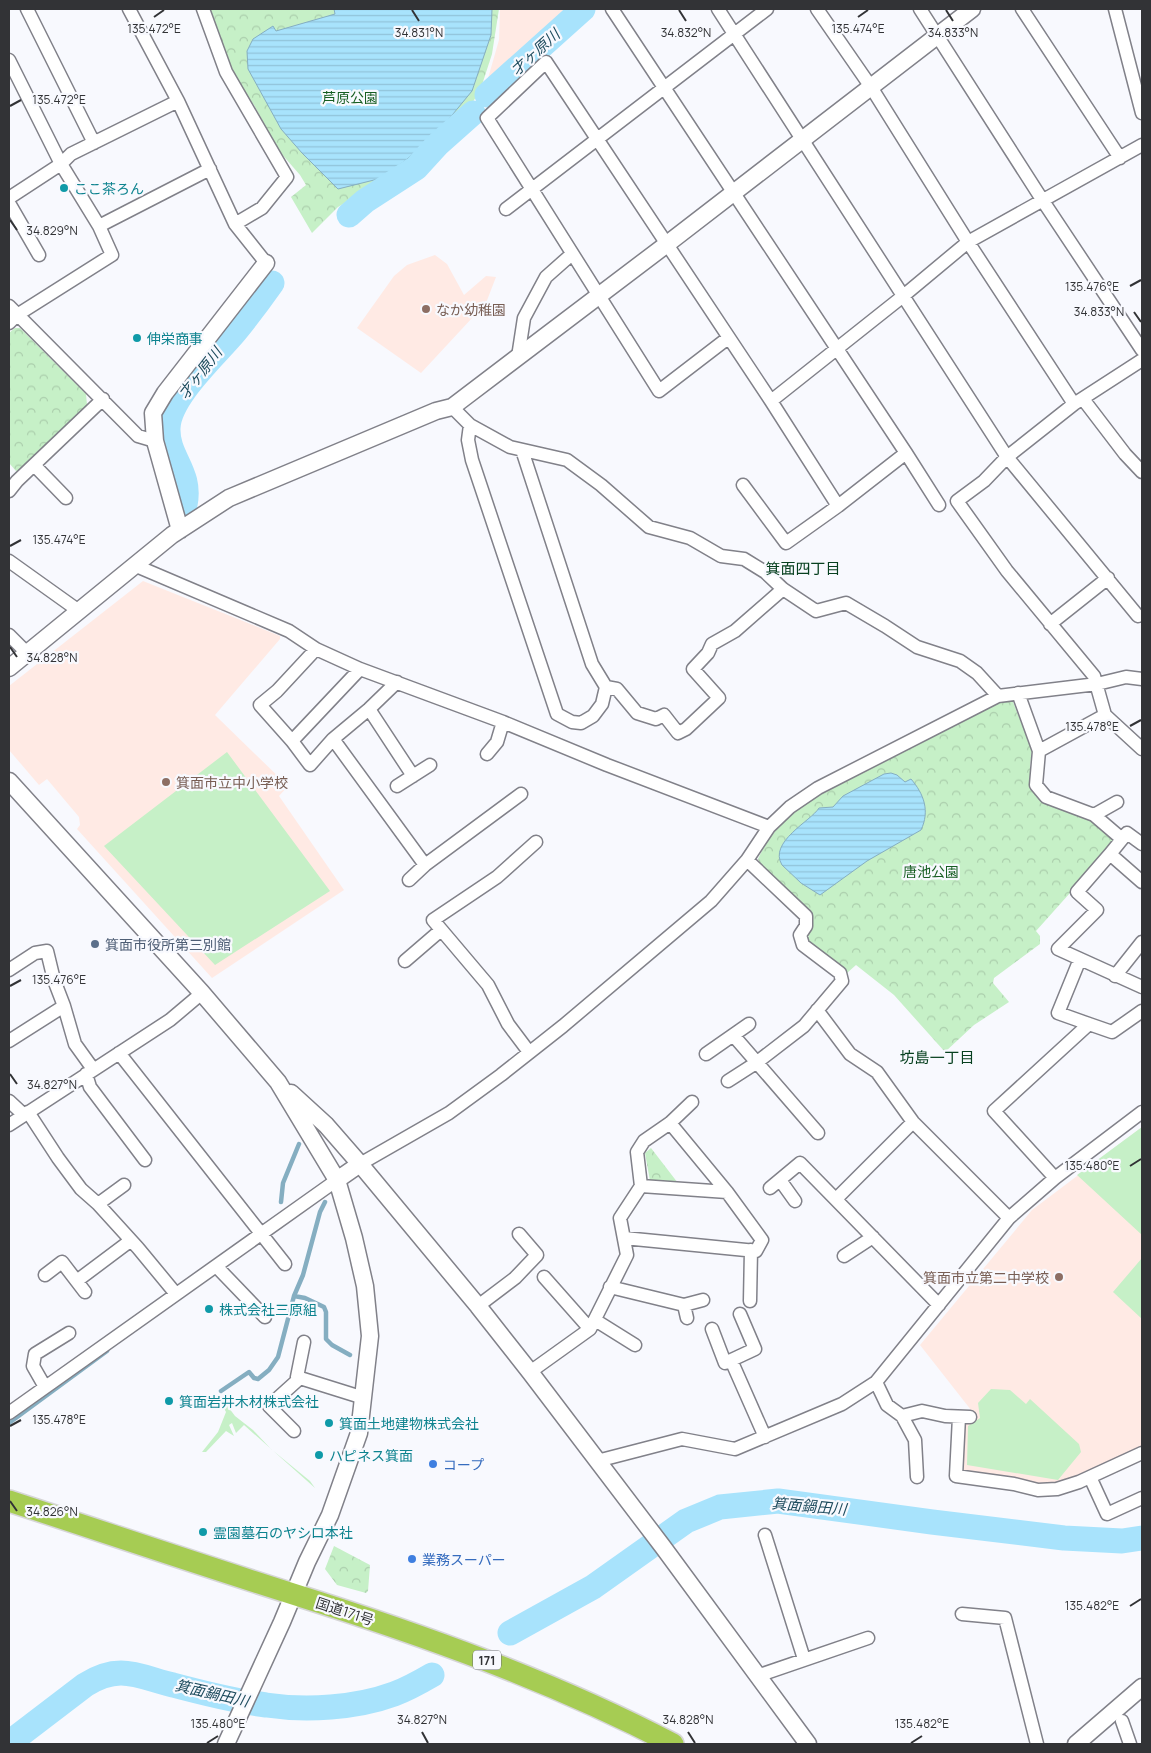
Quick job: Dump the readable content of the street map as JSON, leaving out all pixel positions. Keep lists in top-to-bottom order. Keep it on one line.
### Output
{"streets":{"highway":["国道171号","171"]},"districts":["箕面四丁目","坊島一丁目"],"water":["才ヶ原川","箕面鍋田川"],"parks":["芦原公園","唐池公園"],"places":["ここ茶ろん","なか幼稚園","伸栄商事","箕面市立中小学校","箕面市役所第三別館","箕面市立第二中学校","株式会社三原組","箕面岩井木材株式会社","箕面土地建物株式会社","ハピネス箕面","コープ","霊園墓石のヤシロ本社","業務スーパー"],"coordinates":["135.472°E","135.474°E","34.833°N","34.831°N","34.832°N","34.829°N","135.476°E","34.828°N","135.478°E","34.827°N","135.480°E","34.826°N","135.482°E"]}
